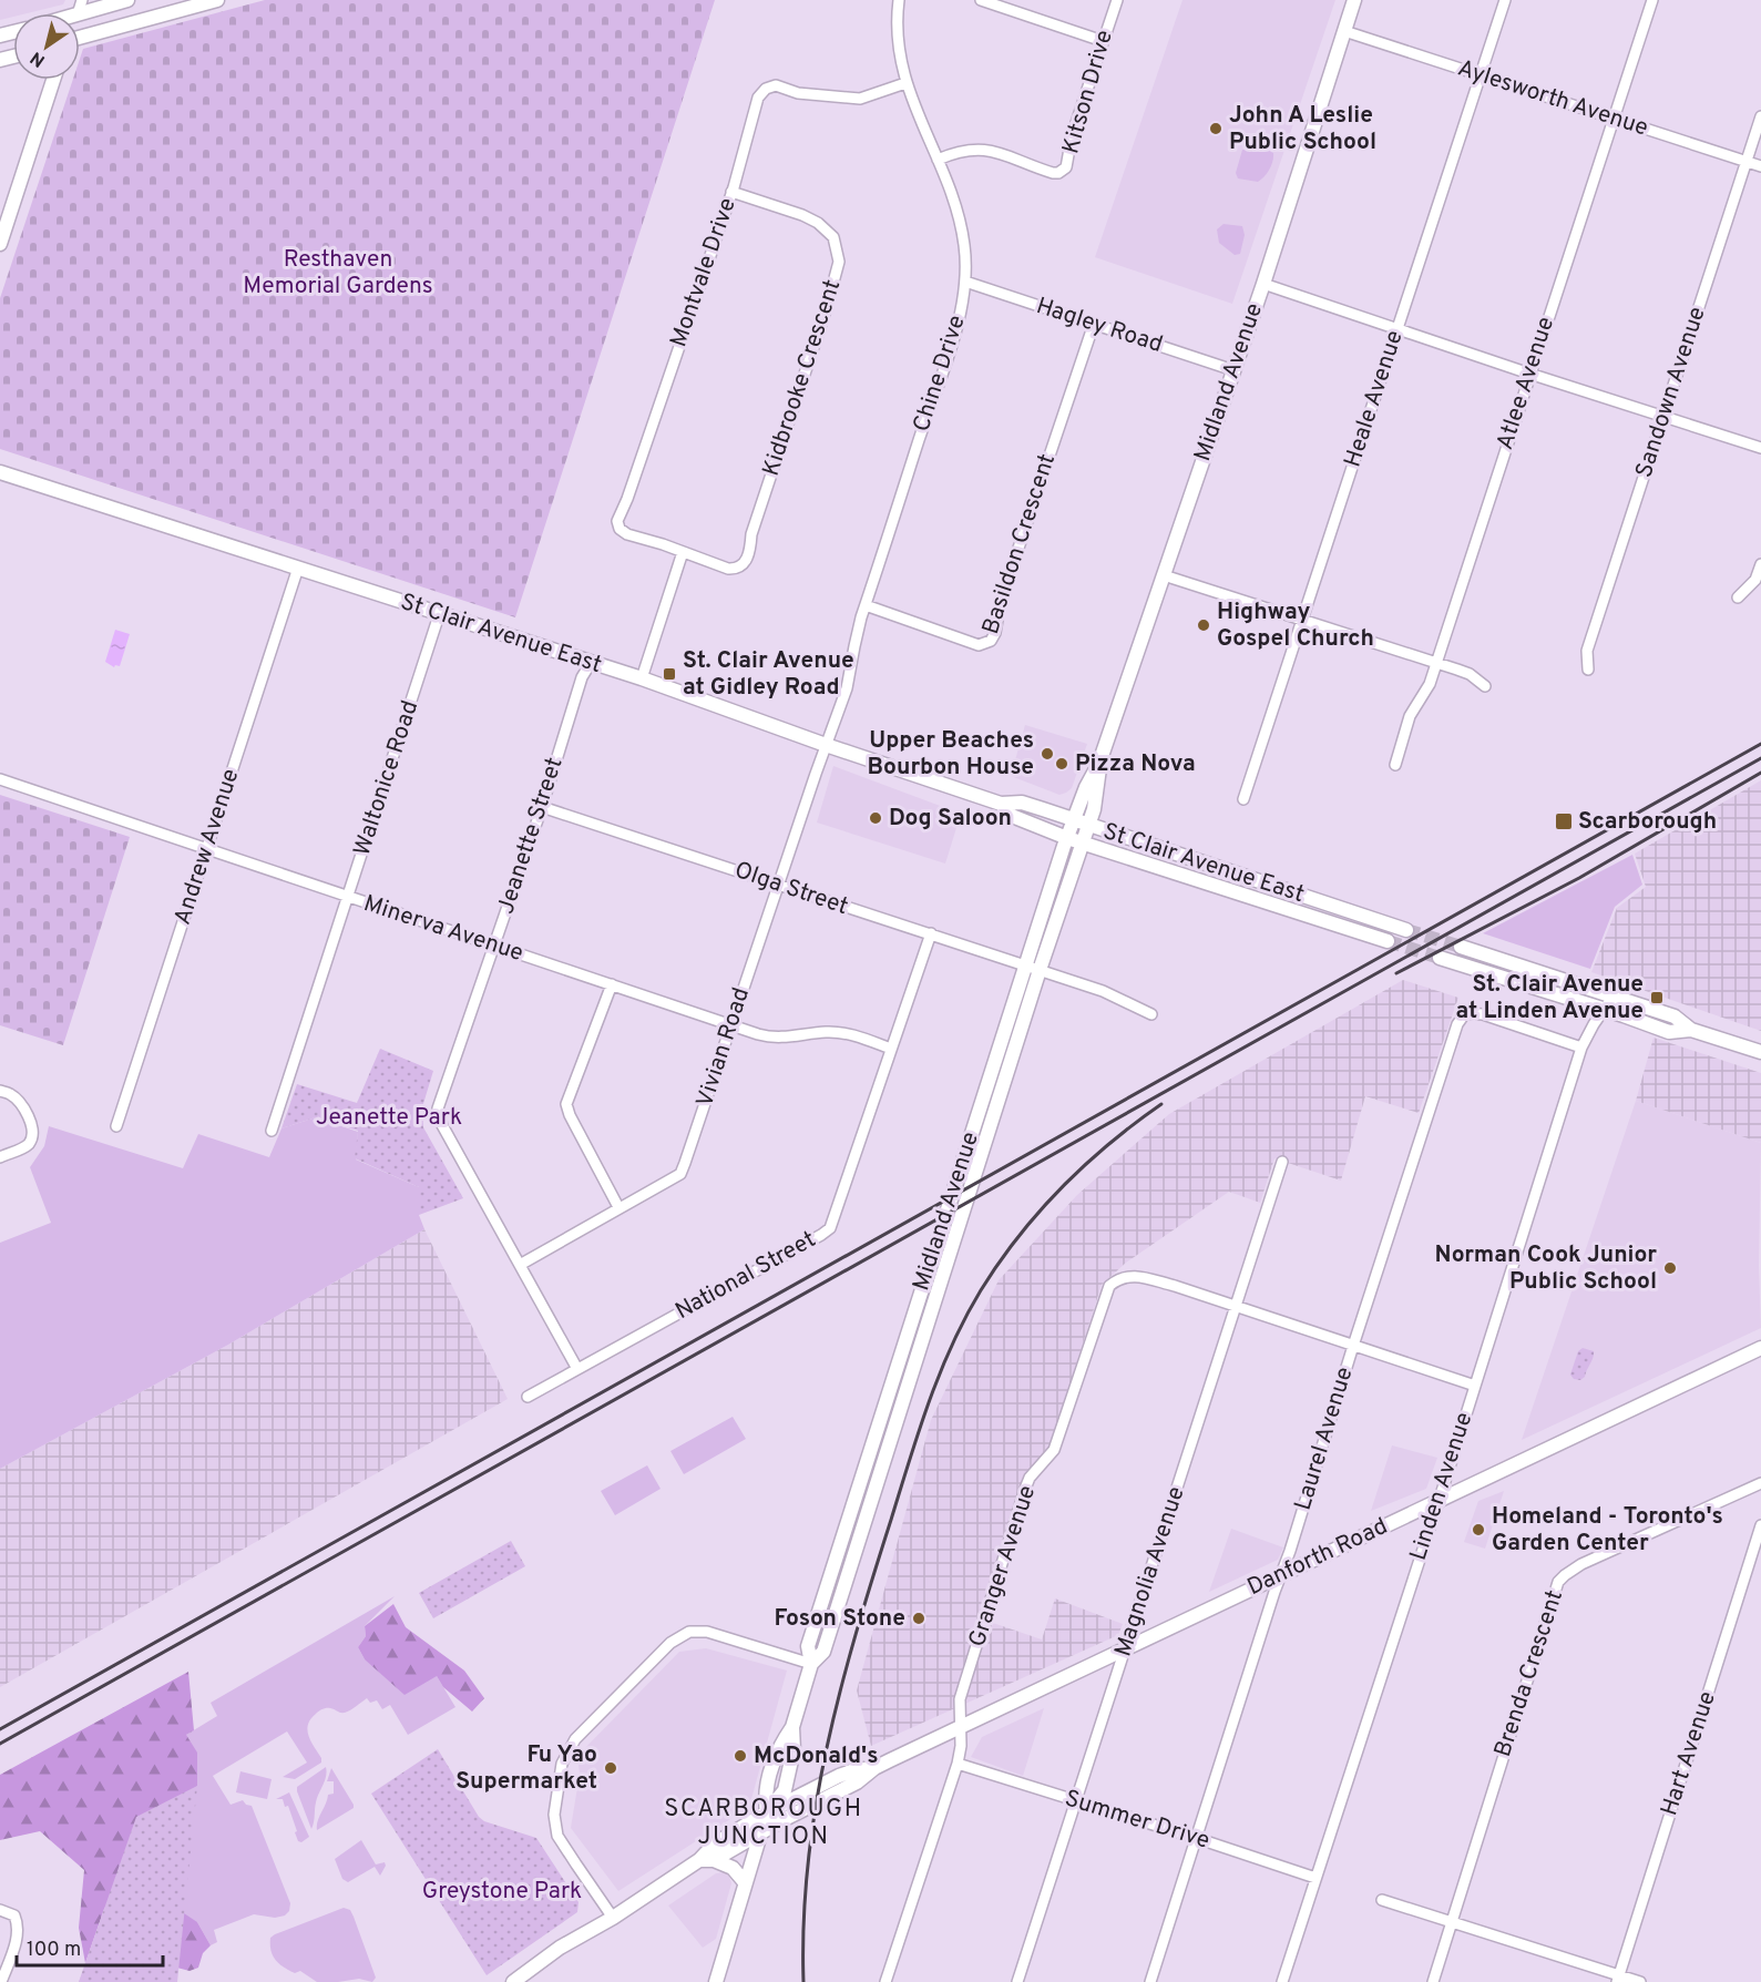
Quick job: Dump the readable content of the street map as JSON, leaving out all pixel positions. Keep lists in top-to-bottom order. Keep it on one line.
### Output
{"streets":{"main road":["Midland Avenue","St Clair Avenue East","Danforth Road"],"street":["Kitson Drive","Aylesworth Avenue","Montvale Drive","Hagley Road","Chine Drive","Kidbrooke Crescent","Atlee Avenue","Sandown Avenue","Heale Avenue","Basildon Crescent","Waltonice Road","Jeanette Street","Andrew Avenue","Olga Street","Minerva Avenue","Vivian Road","National Street","Laurel Avenue","Linden Avenue","Granger Avenue","Magnolia Avenue","Brenda Crescent","Hart Avenue","Summer Drive"]},"crossings":[["Kitson Drive","Chine Drive"],["Aylesworth Avenue","Midland Avenue"],["Aylesworth Avenue","Atlee Avenue"],["Aylesworth Avenue","Sandown Avenue"],["Aylesworth Avenue","Heale Avenue"],["Montvale Drive","Chine Drive"],["Montvale Drive","Kidbrooke Crescent"],["Hagley Road","Chine Drive"],["Hagley Road","Midland Avenue"],["Hagley Road","Basildon Crescent"],["Chine Drive","Basildon Crescent"],["Chine Drive","St Clair Avenue East"],["Chine Drive","Vivian Road"],["Midland Avenue","St Clair Avenue East"],["Midland Avenue","Olga Street"],["Midland Avenue","Danforth Road"],["St Clair Avenue East","Waltonice Road"],["St Clair Avenue East","Jeanette Street"],["St Clair Avenue East","Andrew Avenue"],["St Clair Avenue East","Vivian Road"],["Waltonice Road","Minerva Avenue"],["Jeanette Street","Olga Street"],["Jeanette Street","Minerva Avenue"],["Jeanette Street","Vivian Road"],["Jeanette Street","National Street"],["Andrew Avenue","Minerva Avenue"],["Olga Street","Vivian Road"],["Olga Street","National Street"],["Minerva Avenue","Vivian Road"],["Minerva Avenue","National Street"],["Laurel Avenue","Linden Avenue"],["Laurel Avenue","Danforth Road"],["Laurel Avenue","Summer Drive"],["Linden Avenue","Danforth Road"],["Linden Avenue","Summer Drive"],["Danforth Road","Granger Avenue"],["Danforth Road","Magnolia Avenue"],["Granger Avenue","Magnolia Avenue"],["Granger Avenue","Summer Drive"],["Magnolia Avenue","Summer Drive"]],"districts":["SCARBOROUGH JUNCTION"],"parks":["Resthaven Memorial Gardens","Jeanette Park","Greystone Park"],"places":{"other":["John A Leslie Public School","Highway Gospel Church","Upper Beaches Bourbon House","Pizza Nova","Dog Saloon","Norman Cook Junior Public School","Homeland - Toronto's Garden Center","Foson Stone","McDonald's","Fu Yao Supermarket"],"transit":["St. Clair Avenue at Gidley Road","Scarborough","St. Clair Avenue at Linden Avenue"]},"scale_bar":"100 m","north":"bottom left"}
